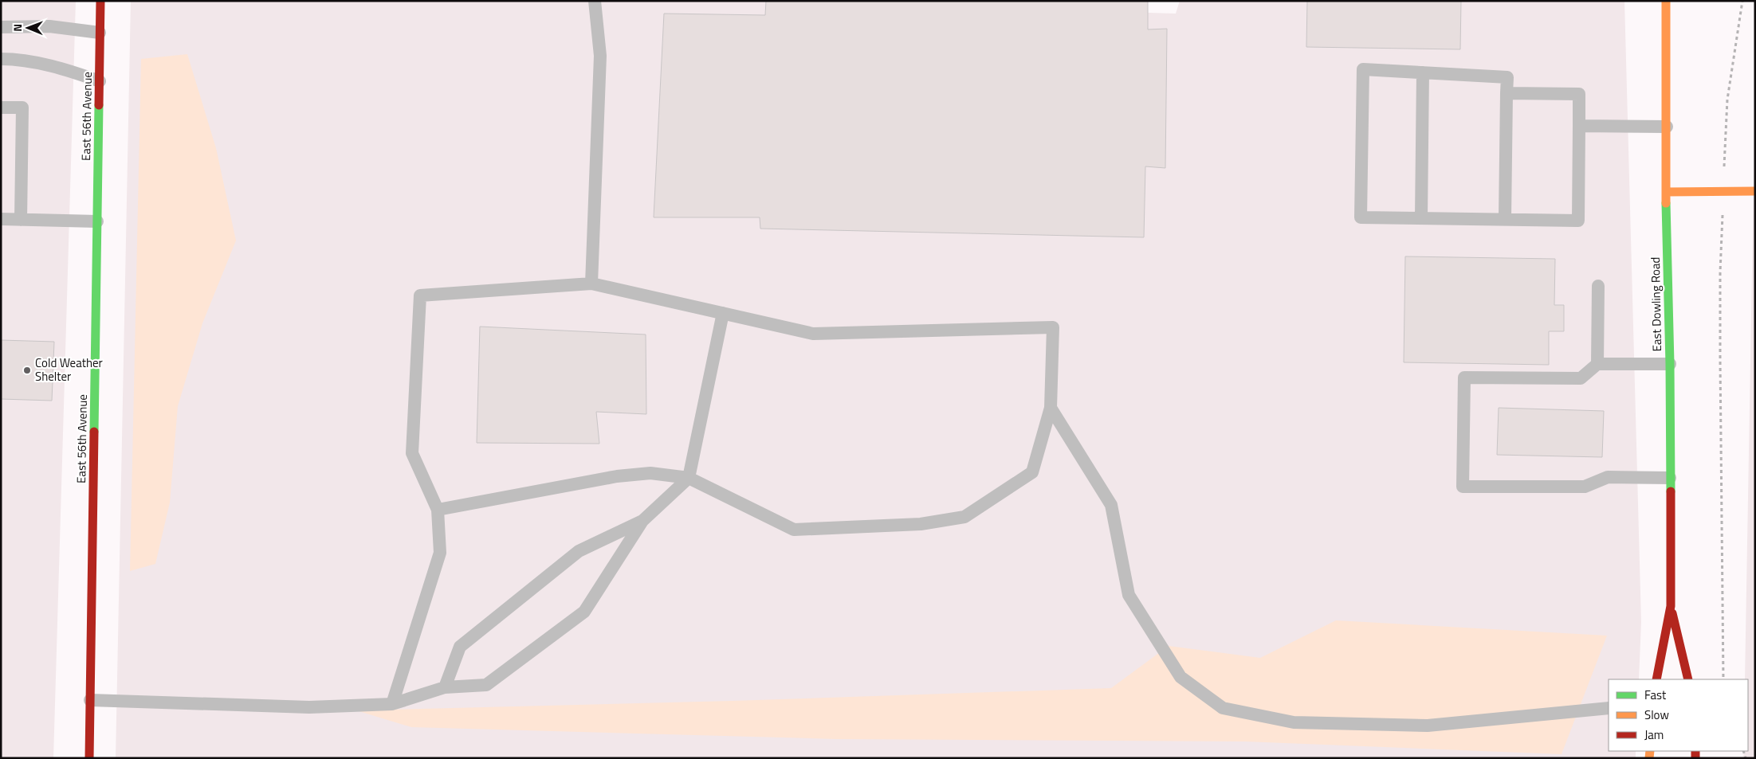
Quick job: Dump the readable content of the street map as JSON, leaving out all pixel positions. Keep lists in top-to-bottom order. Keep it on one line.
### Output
{"streets":{"street":["East 56th Avenue","East Dowling Road"]},"places":["Cold Weather Shelter"],"legend":["Fast","Slow","Jam"],"north":"left"}
